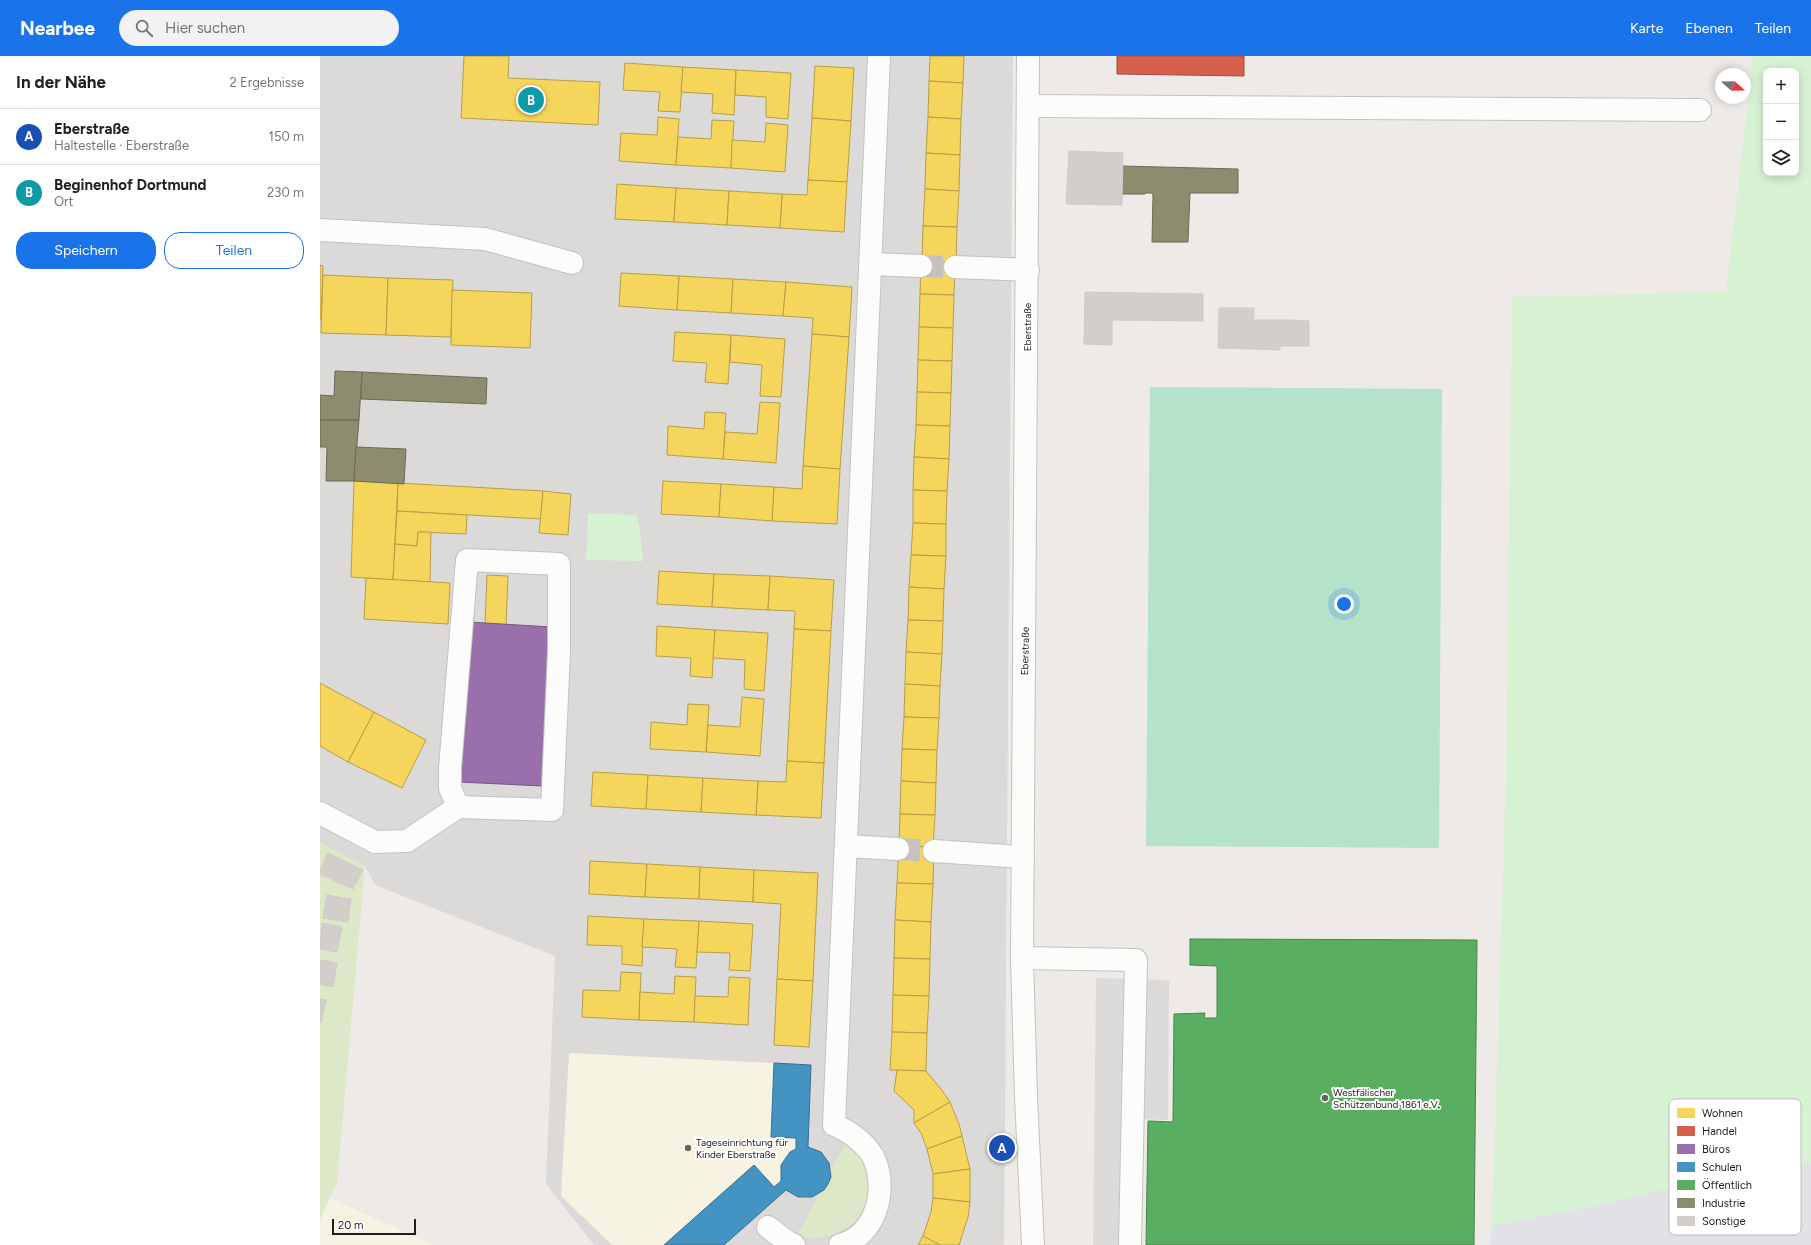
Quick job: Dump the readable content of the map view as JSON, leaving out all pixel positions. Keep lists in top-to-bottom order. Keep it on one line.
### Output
{"streets":{"street":["Eberstraße"]},"places":["Westfälischer Schützenbund 1861 e.V.","Tageseinrichtung für Kinder Eberstraße"],"legend":["Wohnen","Handel","Büros","Schulen","Öffentlich","Industrie","Sonstige"],"scale_bar":"20 m","north":"right","page":{"header":"Nearbee","search":"Hier suchen","nav":["Karte","Ebenen","Teilen"],"heading":["In der Nähe","2 Ergebnisse"],"map_buttons":["+","−"],"pins":["B","A"],"list":[{"mark":"A","name":"Eberstraße","note":"Haltestelle · Eberstraße","value":"150 m"},{"mark":"B","name":"Beginenhof Dortmund","note":"Ort","value":"230 m"}],"buttons":["Speichern","Teilen"],"scale":"20 m"}}
